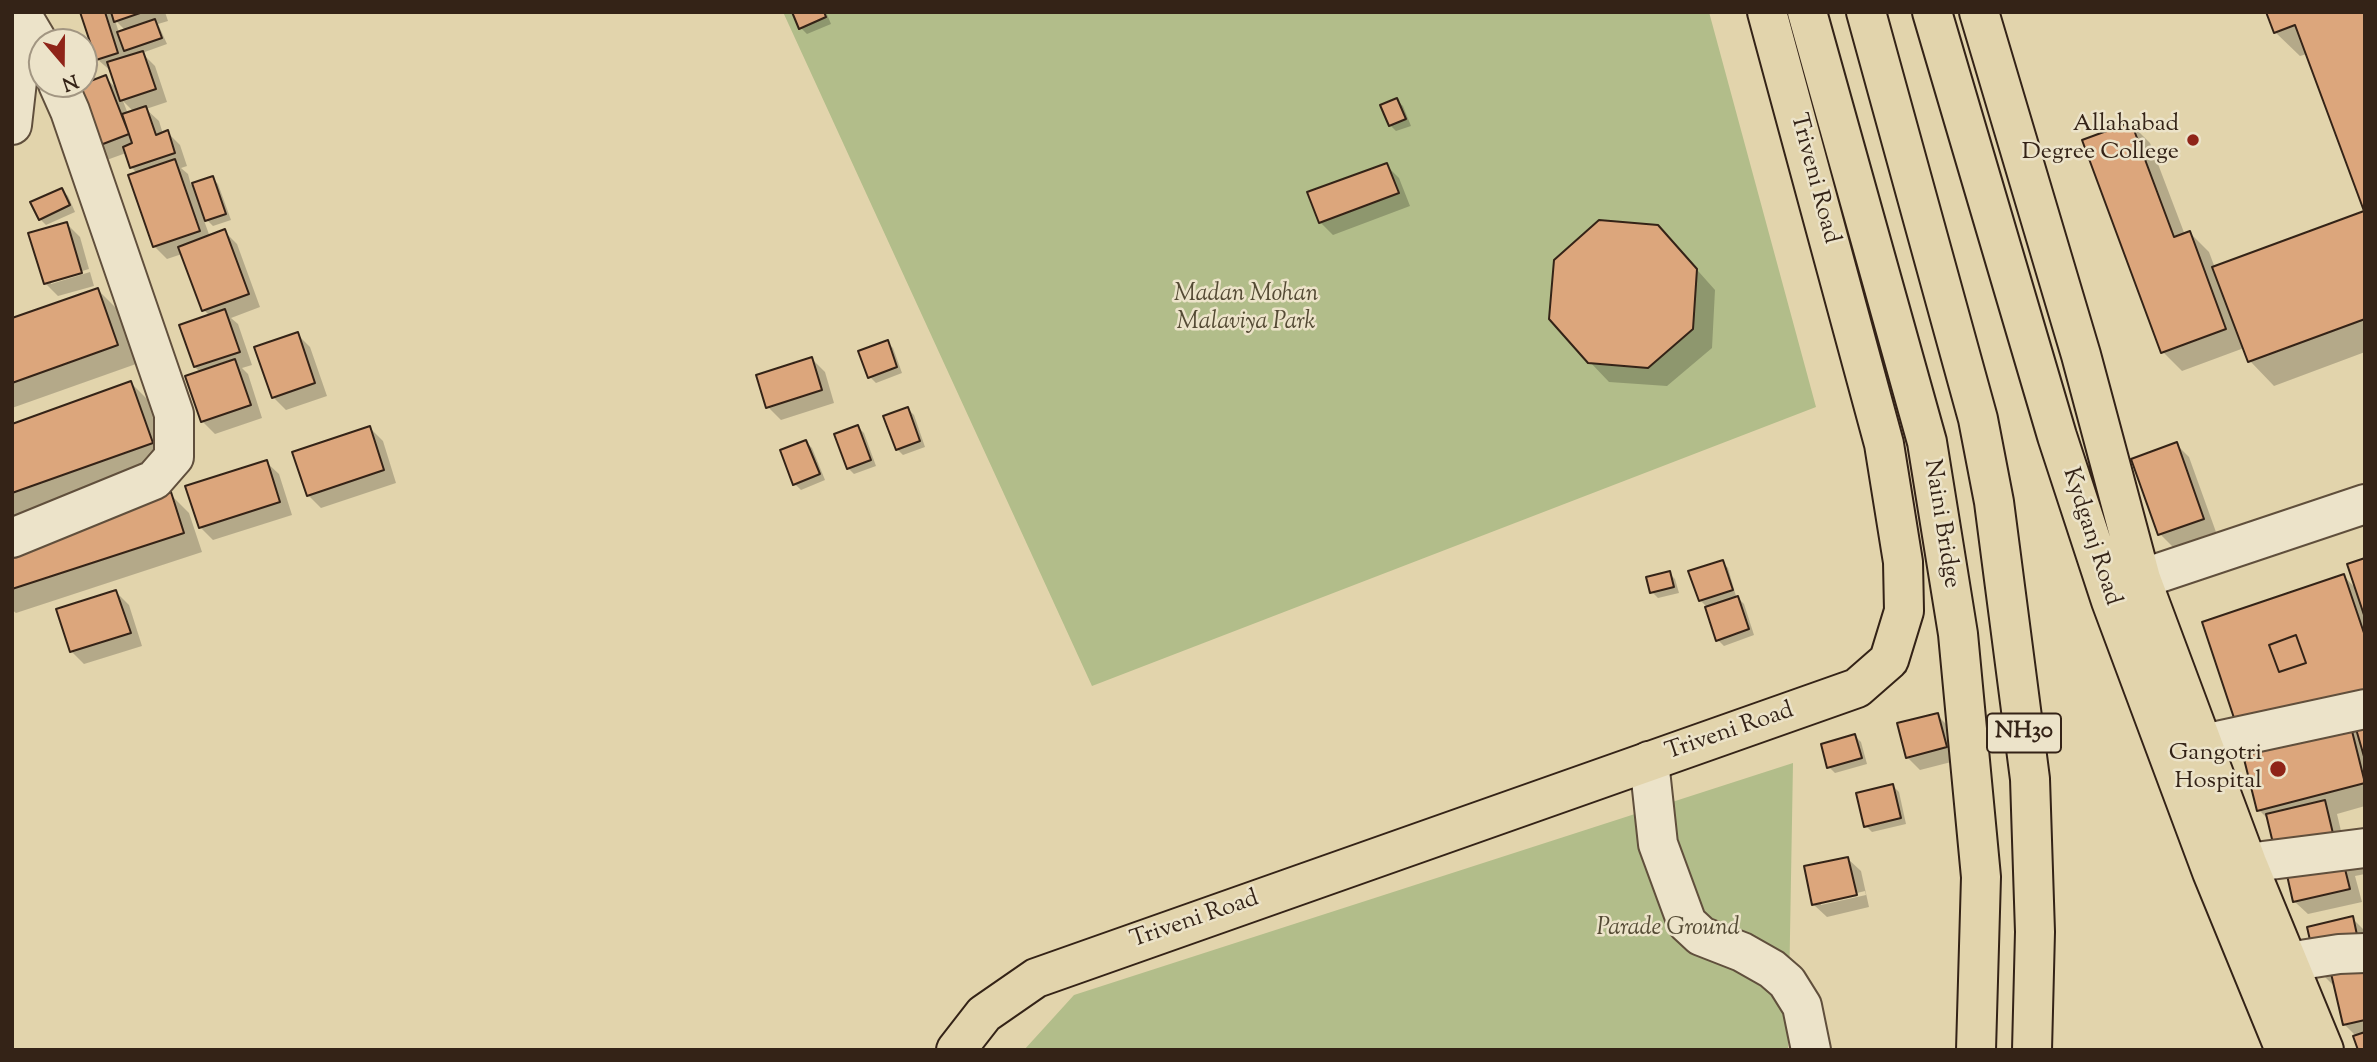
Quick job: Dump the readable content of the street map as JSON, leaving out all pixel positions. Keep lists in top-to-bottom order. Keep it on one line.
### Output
{"streets":{"main road":["Triveni Road","Naini Bridge","Kydganj Road","NH30"]},"parks":["Madan Mohan Malaviya Park","Parade Ground"],"places":["Allahabad Degree College","Gangotri Hospital"],"north":"bottom"}
